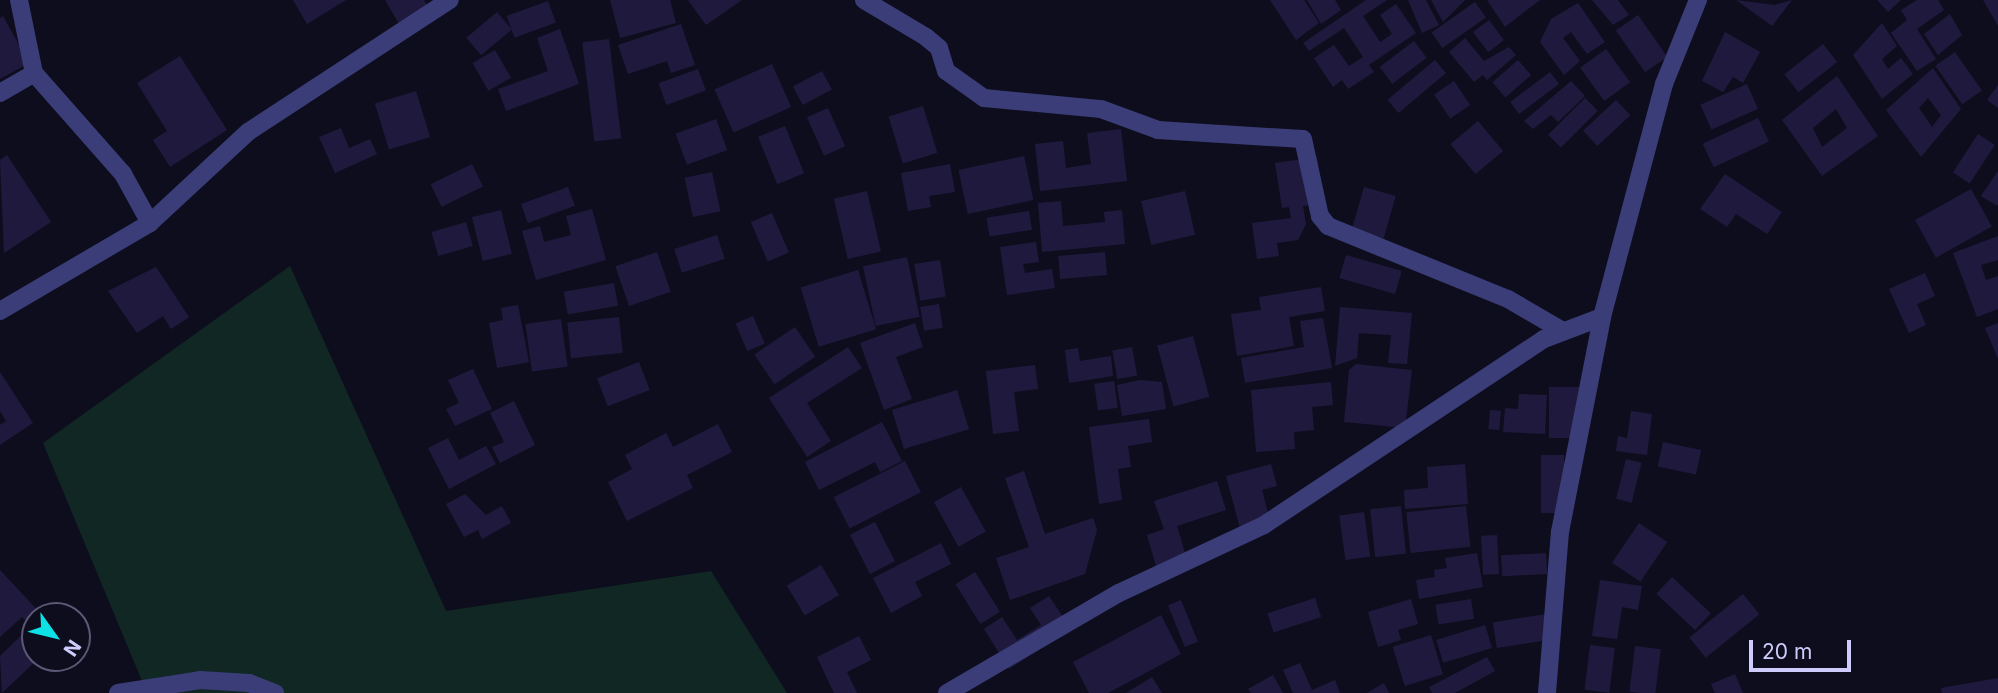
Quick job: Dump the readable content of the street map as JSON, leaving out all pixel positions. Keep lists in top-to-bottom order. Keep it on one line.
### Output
{"scale_bar":"20 m","north":"bottom right"}
